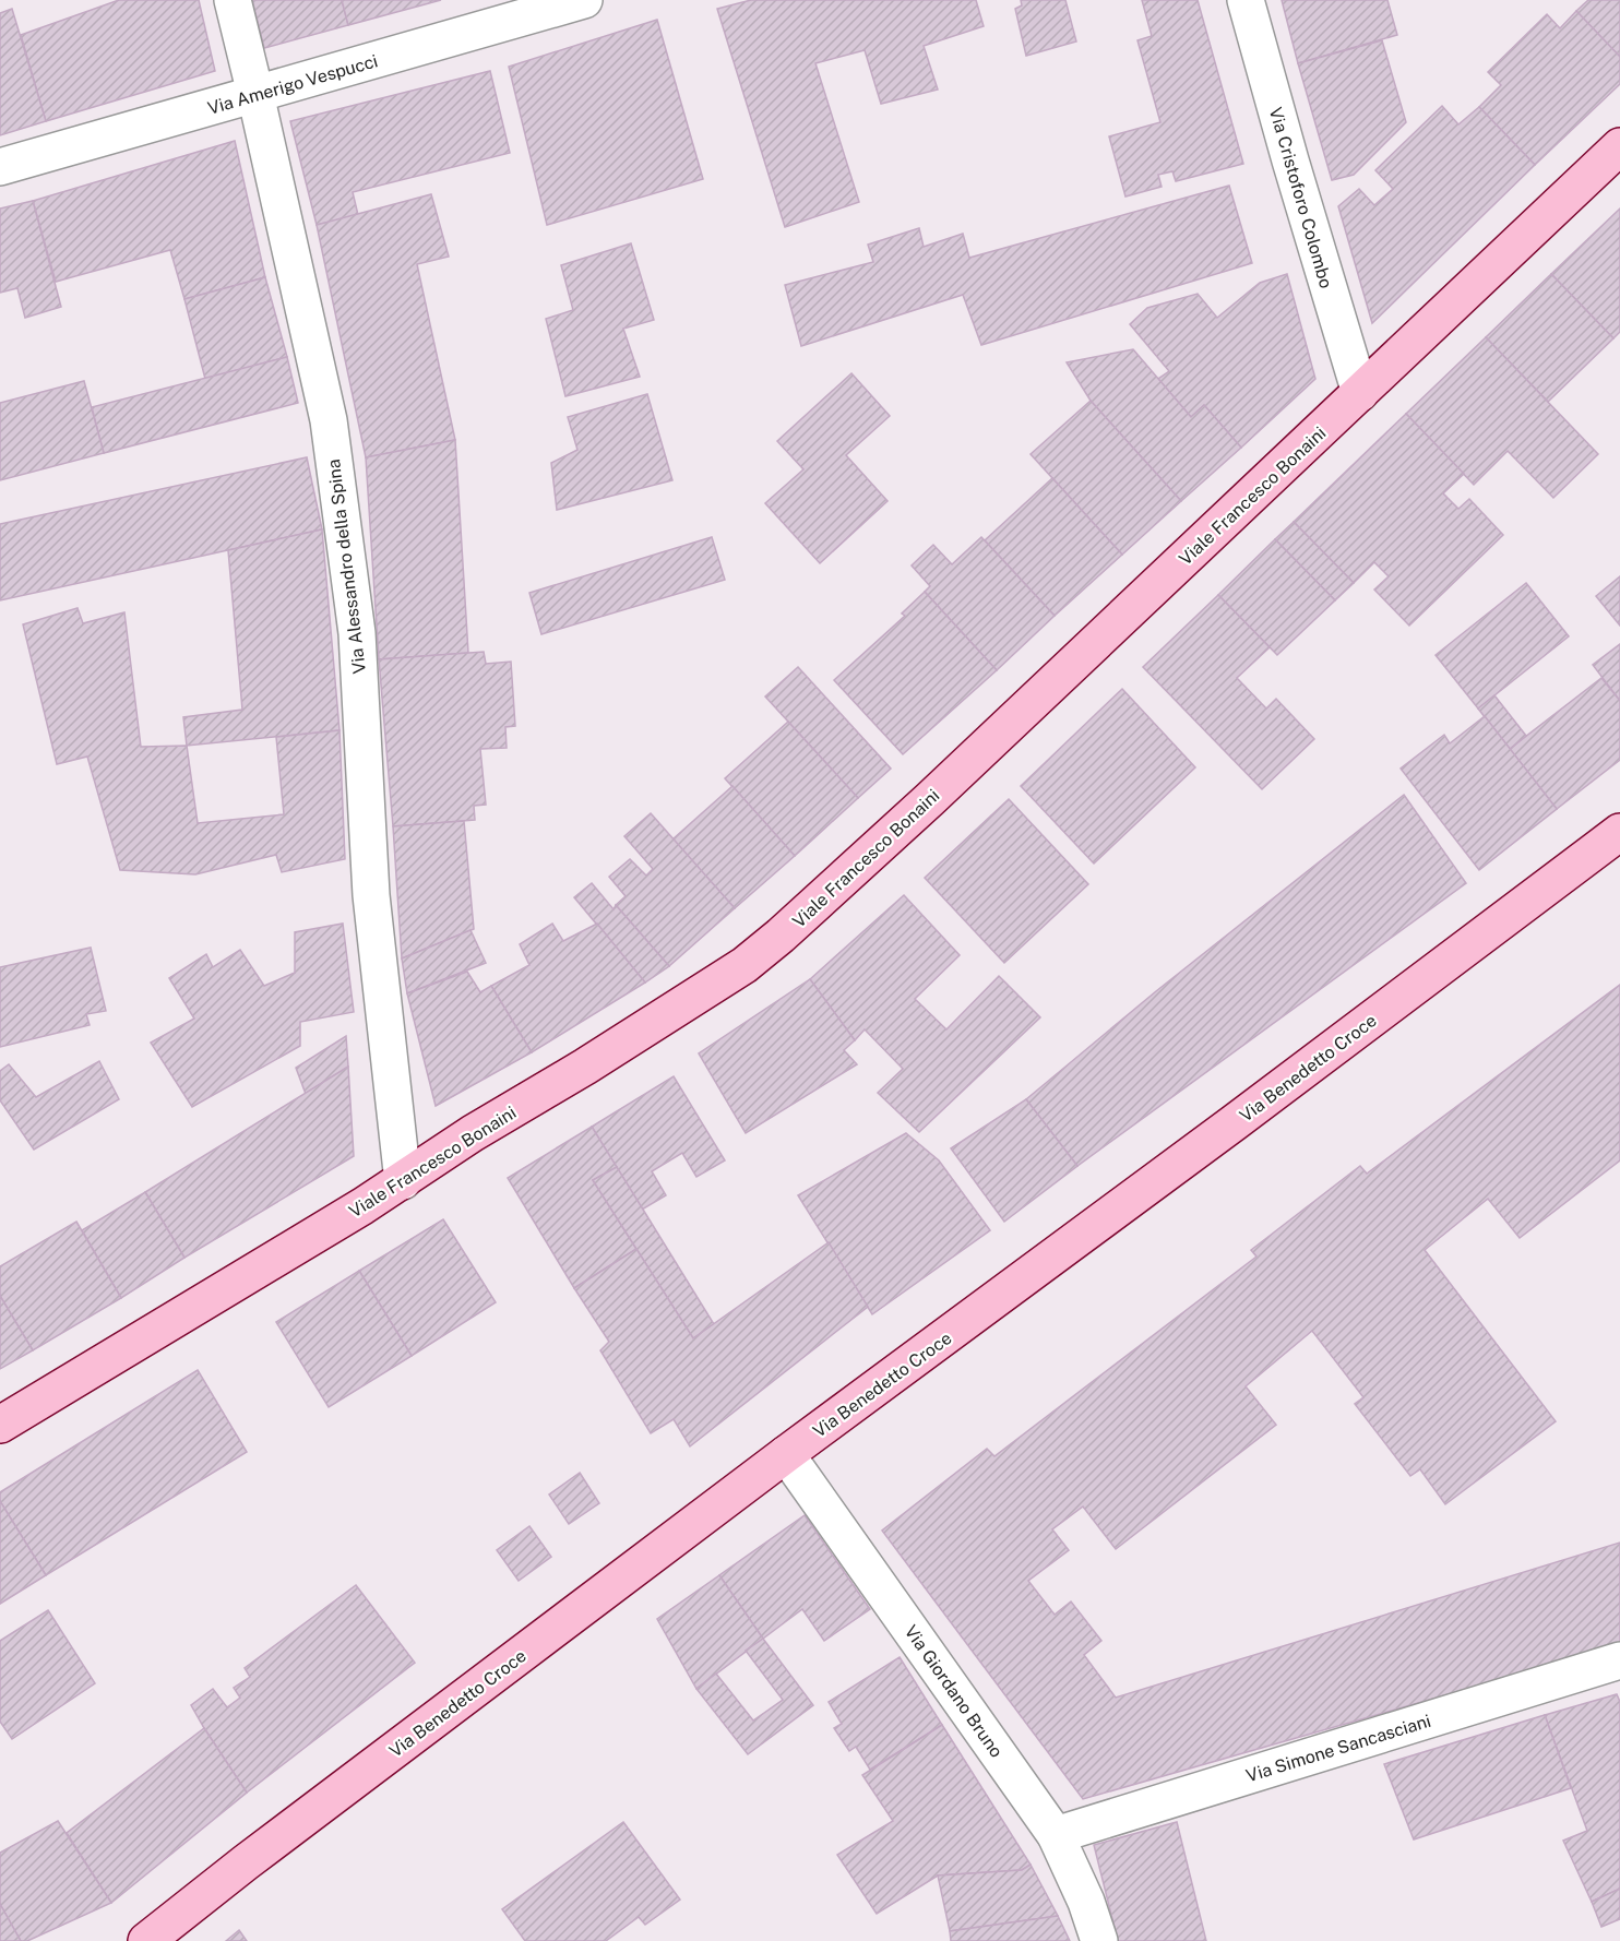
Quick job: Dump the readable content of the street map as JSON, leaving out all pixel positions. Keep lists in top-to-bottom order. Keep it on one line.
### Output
{"streets":{"main road":["Viale Francesco Bonaini","Via Benedetto Croce"],"street":["Via Amerigo Vespucci","Via Cristoforo Colombo","Via Alessandro della Spina","Via Giordano Bruno","Via Simone Sancasciani"]},"crossings":[["Via Amerigo Vespucci","Via Alessandro della Spina"],["Via Cristoforo Colombo","Viale Francesco Bonaini"],["Viale Francesco Bonaini","Via Alessandro della Spina"],["Via Benedetto Croce","Via Giordano Bruno"],["Via Giordano Bruno","Via Simone Sancasciani"]]}
